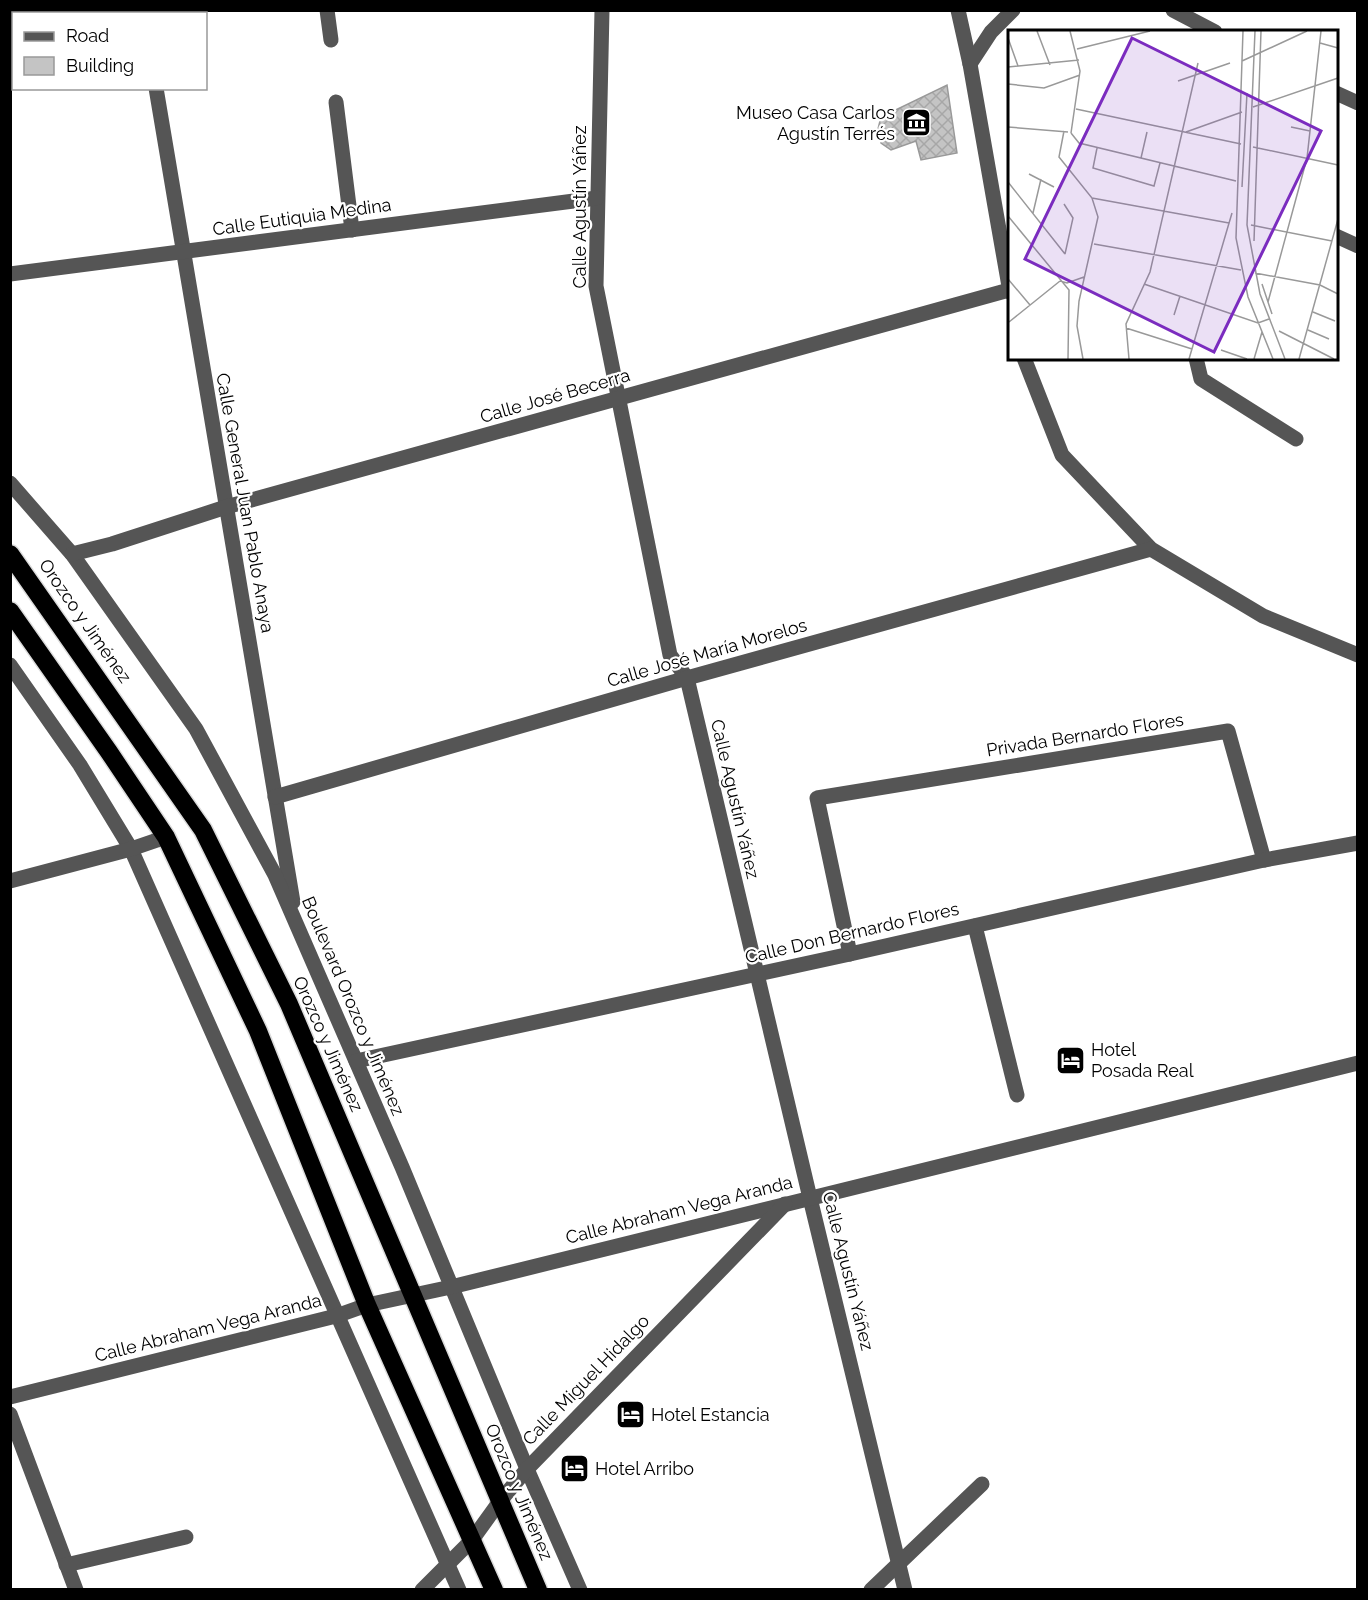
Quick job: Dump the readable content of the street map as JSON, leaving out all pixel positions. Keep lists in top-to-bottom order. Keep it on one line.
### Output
{"streets":{"highway":["Orozco y Jiménez"],"street":["Calle Agustín Yáñez","Calle Eutiquia Medina","Calle José Becerra","Calle General Juan Pablo Anaya","Calle José María Morelos","Privada Bernardo Flores","Calle Don Bernardo Flores","Boulevard Orozco y Jiménez","Calle Abraham Vega Aranda","Calle Miguel Hidalgo"]},"crossings":[["Calle Agustín Yáñez","Calle Eutiquia Medina"],["Calle Agustín Yáñez","Calle José Becerra"],["Calle Agustín Yáñez","Calle José María Morelos"],["Calle Agustín Yáñez","Calle Don Bernardo Flores"],["Calle Agustín Yáñez","Calle Abraham Vega Aranda"],["Calle Eutiquia Medina","Calle General Juan Pablo Anaya"],["Calle José Becerra","Calle General Juan Pablo Anaya"],["Calle José Becerra","Boulevard Orozco y Jiménez"],["Calle General Juan Pablo Anaya","Calle José María Morelos"],["Calle General Juan Pablo Anaya","Boulevard Orozco y Jiménez"],["Orozco y Jiménez","Calle Abraham Vega Aranda"],["Orozco y Jiménez","Calle Miguel Hidalgo"],["Privada Bernardo Flores","Calle Don Bernardo Flores"],["Calle Don Bernardo Flores","Boulevard Orozco y Jiménez"],["Boulevard Orozco y Jiménez","Calle Abraham Vega Aranda"],["Boulevard Orozco y Jiménez","Calle Miguel Hidalgo"],["Calle Abraham Vega Aranda","Calle Miguel Hidalgo"]],"places":{"museum":["Museo Casa Carlos Agustín Terrés"],"hotel":["Hotel Posada Real","Hotel Estancia","Hotel Arribo"]},"legend":["Road","Building"]}
